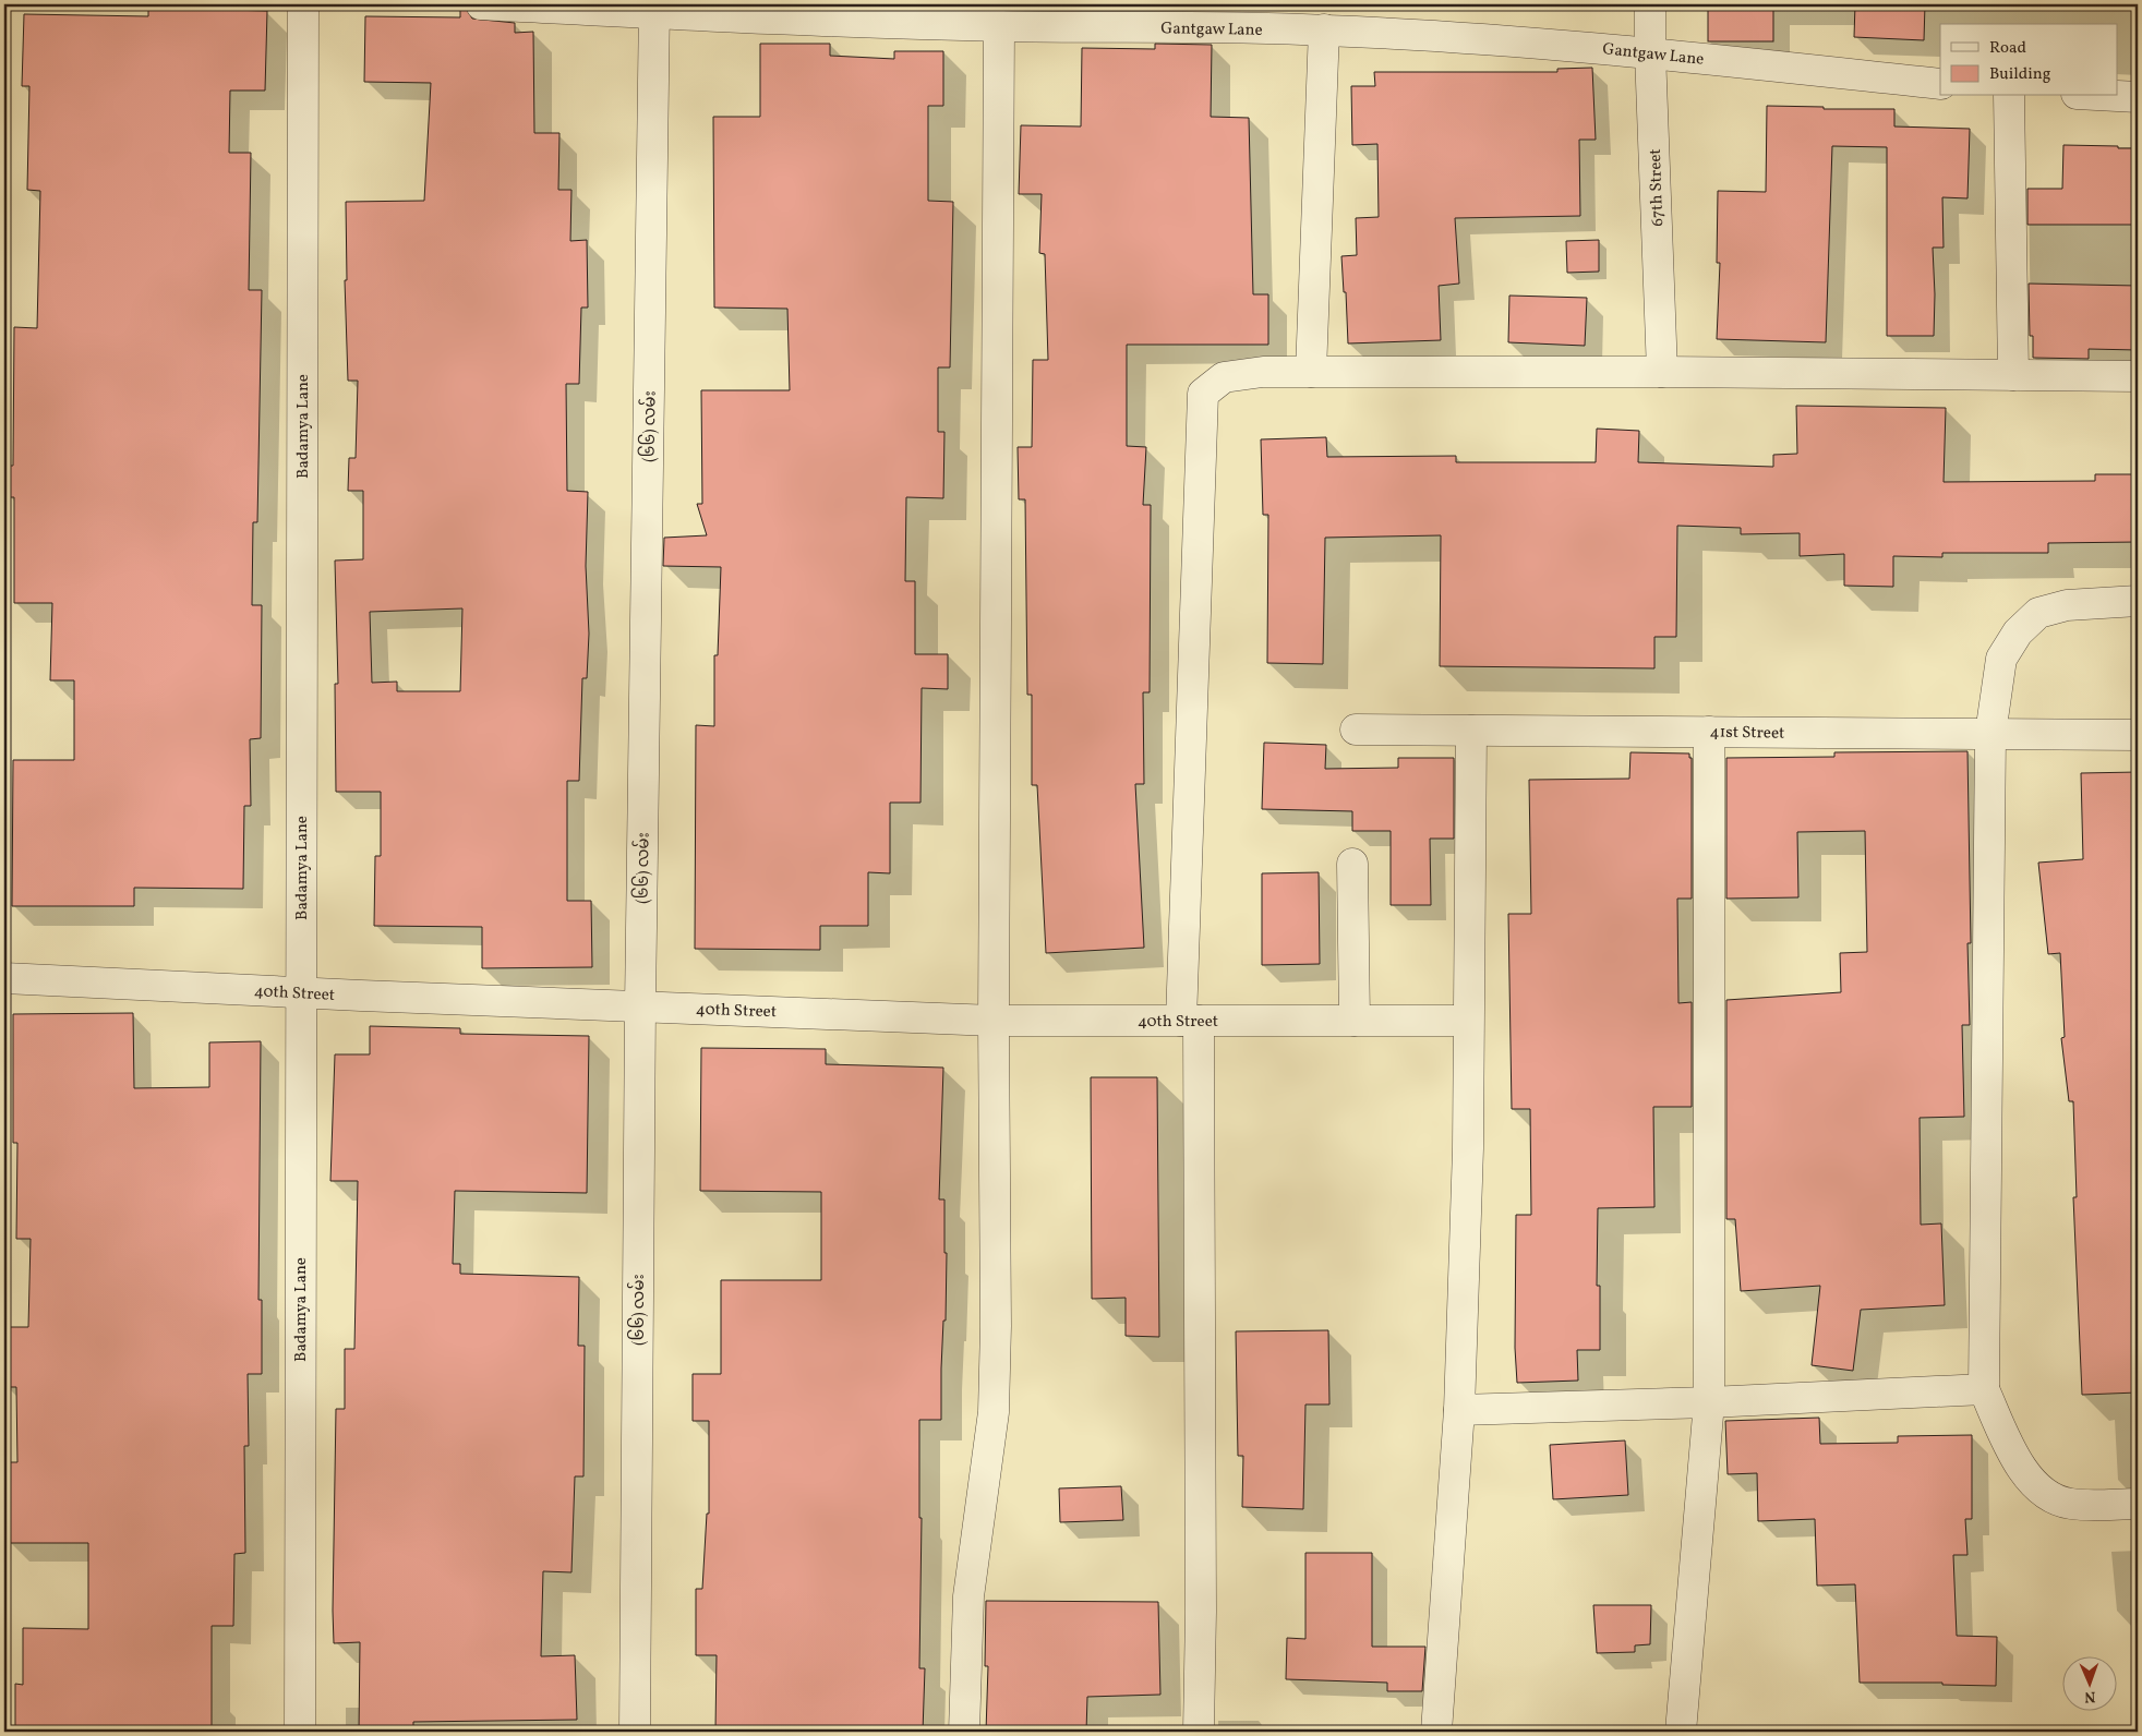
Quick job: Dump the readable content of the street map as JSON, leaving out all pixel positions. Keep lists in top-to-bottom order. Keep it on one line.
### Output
{"streets":{"street":["Gantgaw Lane","67th Street","Badamya Lane","(၆၆) လမ်း","41st Street","40th Street"]},"crossings":[["Gantgaw Lane","67th Street"],["Gantgaw Lane","(၆၆) လမ်း"],["Badamya Lane","40th Street"],["(၆၆) လမ်း","40th Street"]],"legend":["Road","Building"],"north":"bottom"}
